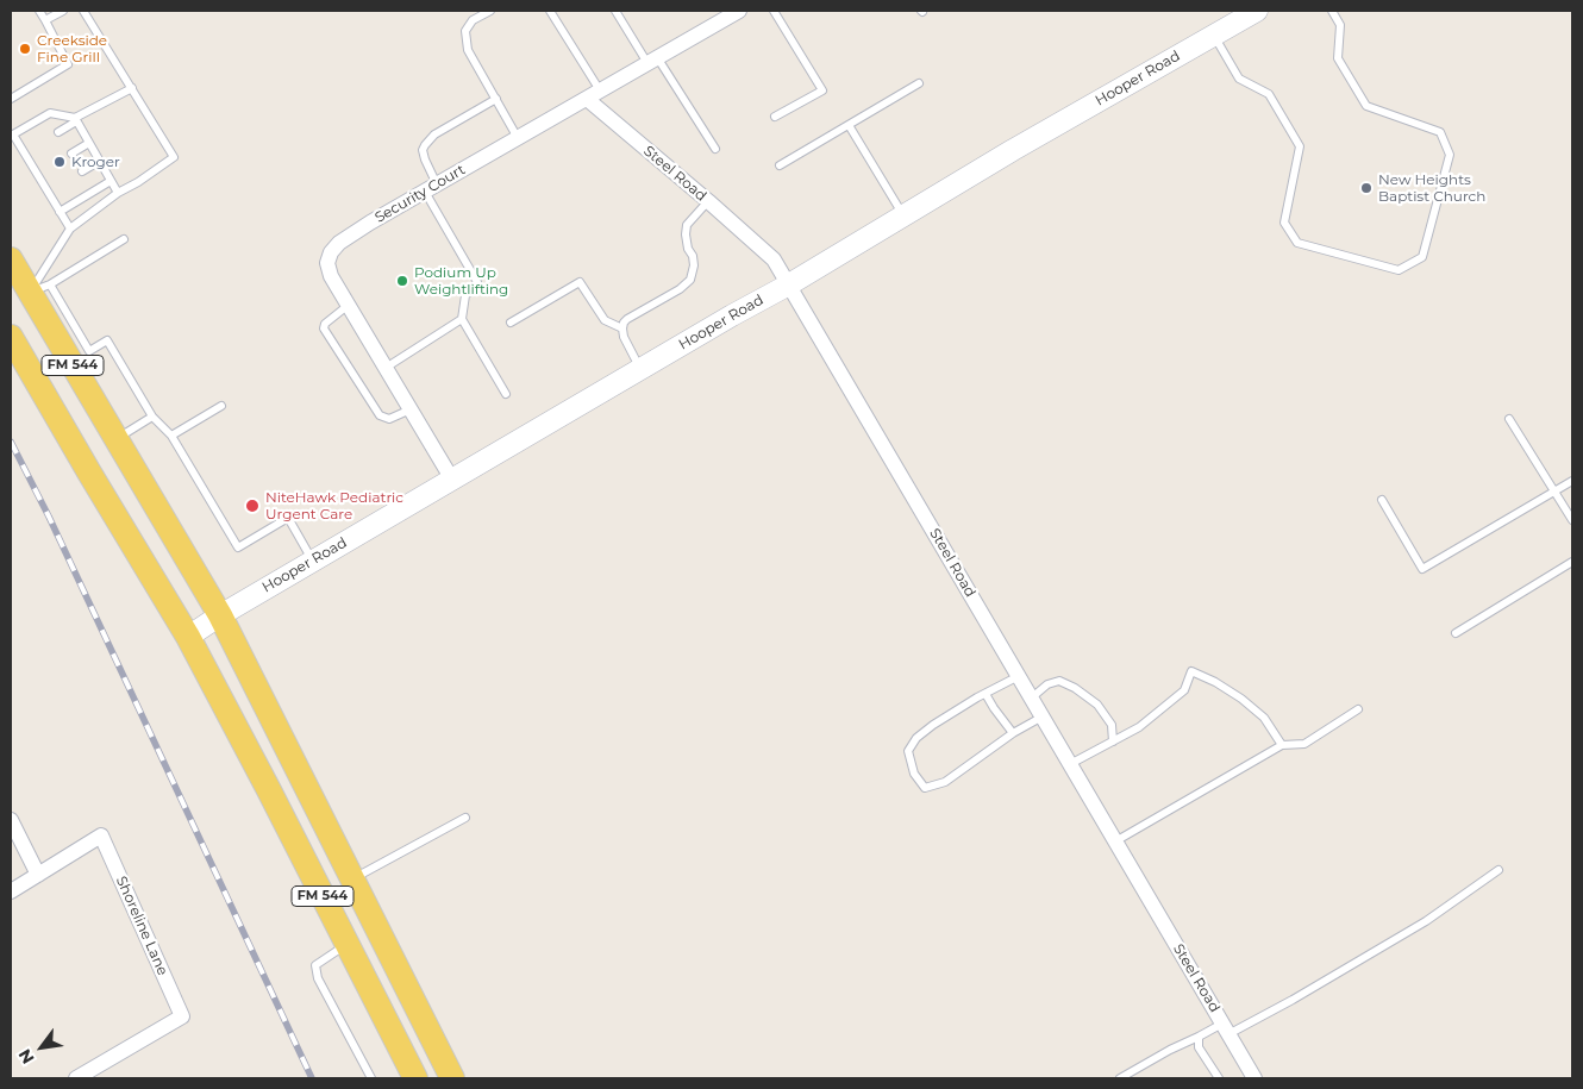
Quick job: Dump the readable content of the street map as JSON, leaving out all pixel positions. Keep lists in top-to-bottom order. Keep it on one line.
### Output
{"streets":{"main road":["FM 544"],"street":["Hooper Road","Steel Road","Security Court","Shoreline Lane"]},"crossings":[["Hooper Road","Steel Road"],["Hooper Road","Security Court"],["Hooper Road","FM 544"],["Steel Road","Security Court"]],"places":["Creekside Fine Grill","Kroger","New Heights Baptist Church","Podium Up Weightlifting","NiteHawk Pediatric Urgent Care"],"north":"bottom left"}
